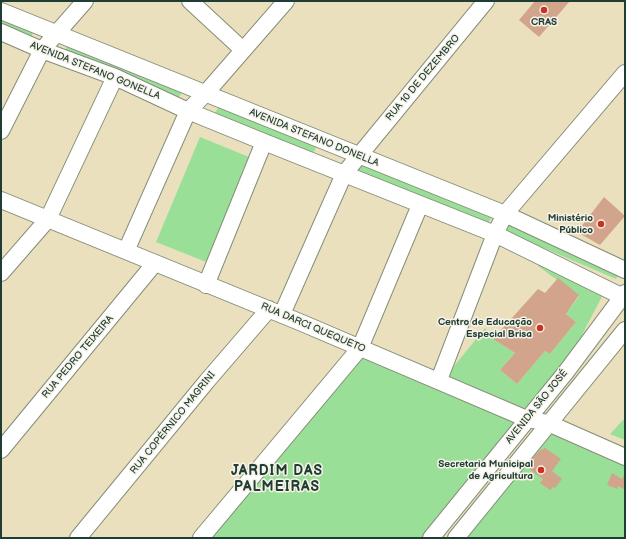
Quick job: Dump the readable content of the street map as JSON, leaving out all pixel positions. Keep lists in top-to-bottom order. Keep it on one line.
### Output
{"streets":{"street":["AVENIDA STEFANO GONELLA","RUA 10 DE DEZEMBRO","AVENIDA STEFANO DONELLA","RUA DARCI QUEQUETO","RUA PEDRO TEIXEIRA","AVENIDA SÃO JOSÉ","RUA COPÉRNICO MAGRINI"]},"crossings":[["RUA 10 DE DEZEMBRO","AVENIDA STEFANO DONELLA"],["RUA 10 DE DEZEMBRO","RUA COPÉRNICO MAGRINI"],["RUA DARCI QUEQUETO","RUA PEDRO TEIXEIRA"],["RUA DARCI QUEQUETO","AVENIDA SÃO JOSÉ"],["RUA DARCI QUEQUETO","RUA COPÉRNICO MAGRINI"]],"districts":["JARDIM DAS PALMEIRAS"],"places":["CRAS","Ministério Público","Centro de Educação Especial Brisa","Secretaria Municipal de Agricultura"]}
